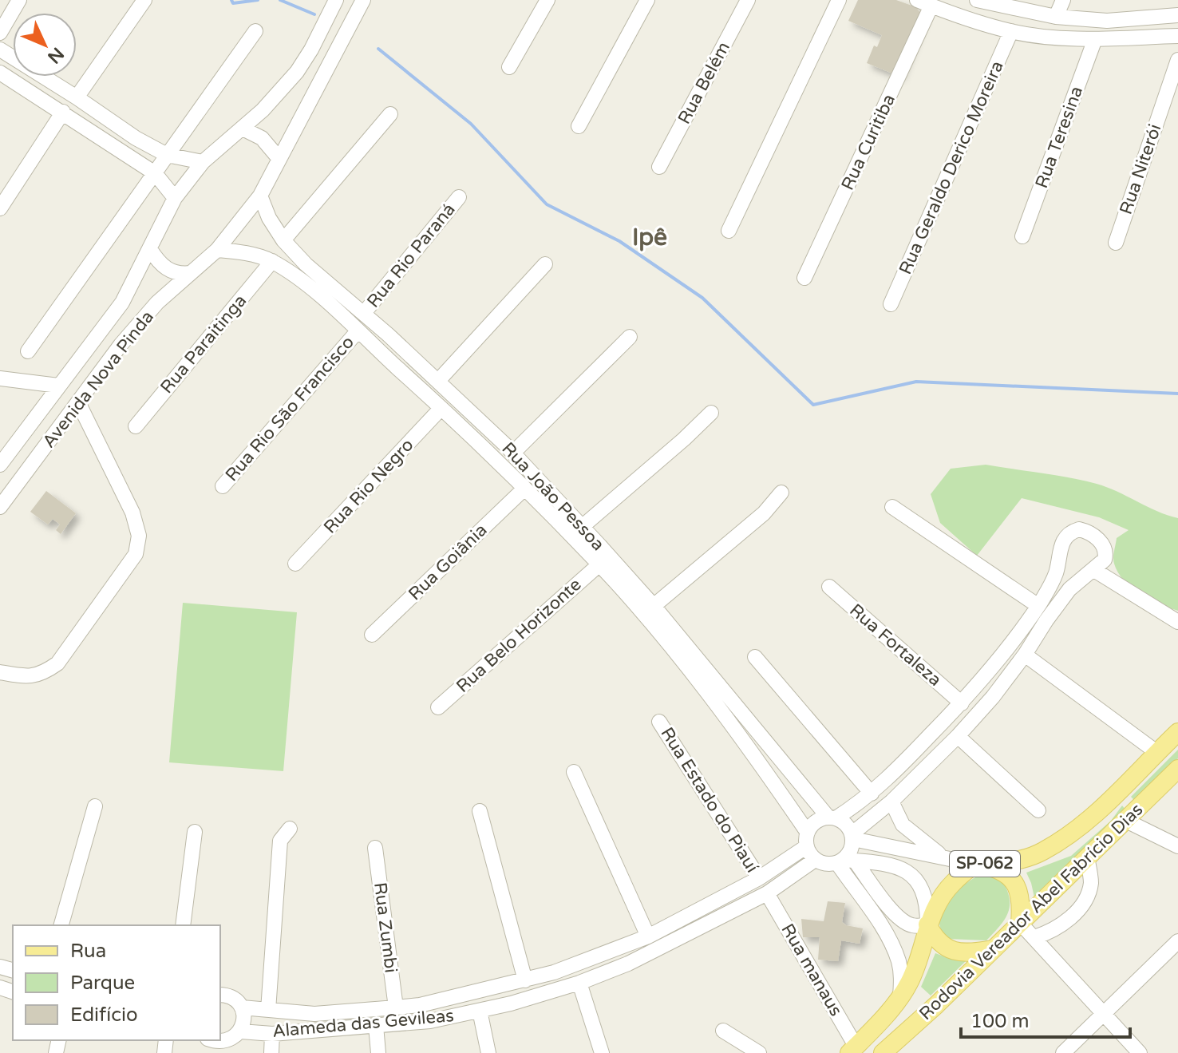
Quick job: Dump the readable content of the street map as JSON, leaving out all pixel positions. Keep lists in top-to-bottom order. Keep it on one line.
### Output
{"streets":{"main road":["SP-062","Rodovia Vereador Abel Fabrício Dias"],"street":["Rua Belém","Rua Teresina","Rua Curitiba","Rua Geraldo Derico Moreira","Rua Niterói","Rua Rio Paraná","Rua Paraitinga","Avenida Nova Pinda","Rua Rio São Francisco","Rua Rio Negro","Rua João Pessoa","Rua Goiânia","Rua Belo Horizonte","Rua Fortaleza","Rua Estado do Piauí","Rua Zumbi","Rua manaus","Alameda das Gevileas"]},"crossings":[["Rua Rio Paraná","Rua João Pessoa"],["Rua Paraitinga","Rua João Pessoa"],["Avenida Nova Pinda","Rua João Pessoa"],["Rua Rio São Francisco","Rua João Pessoa"],["Rua Rio Negro","Rua João Pessoa"],["Rua João Pessoa","Rua Goiânia"],["Rua João Pessoa","Rua Belo Horizonte"],["Rua João Pessoa","Alameda das Gevileas"],["Rua Fortaleza","Alameda das Gevileas"],["Rua Estado do Piauí","Alameda das Gevileas"],["SP-062","Rodovia Vereador Abel Fabrício Dias"],["Rodovia Vereador Abel Fabrício Dias","Rua manaus"],["Rua Zumbi","Alameda das Gevileas"],["Rua manaus","Alameda das Gevileas"]],"districts":["Ipê"],"legend":["Rua","Parque","Edifício"],"scale_bar":"100 m","north":"bottom right"}
